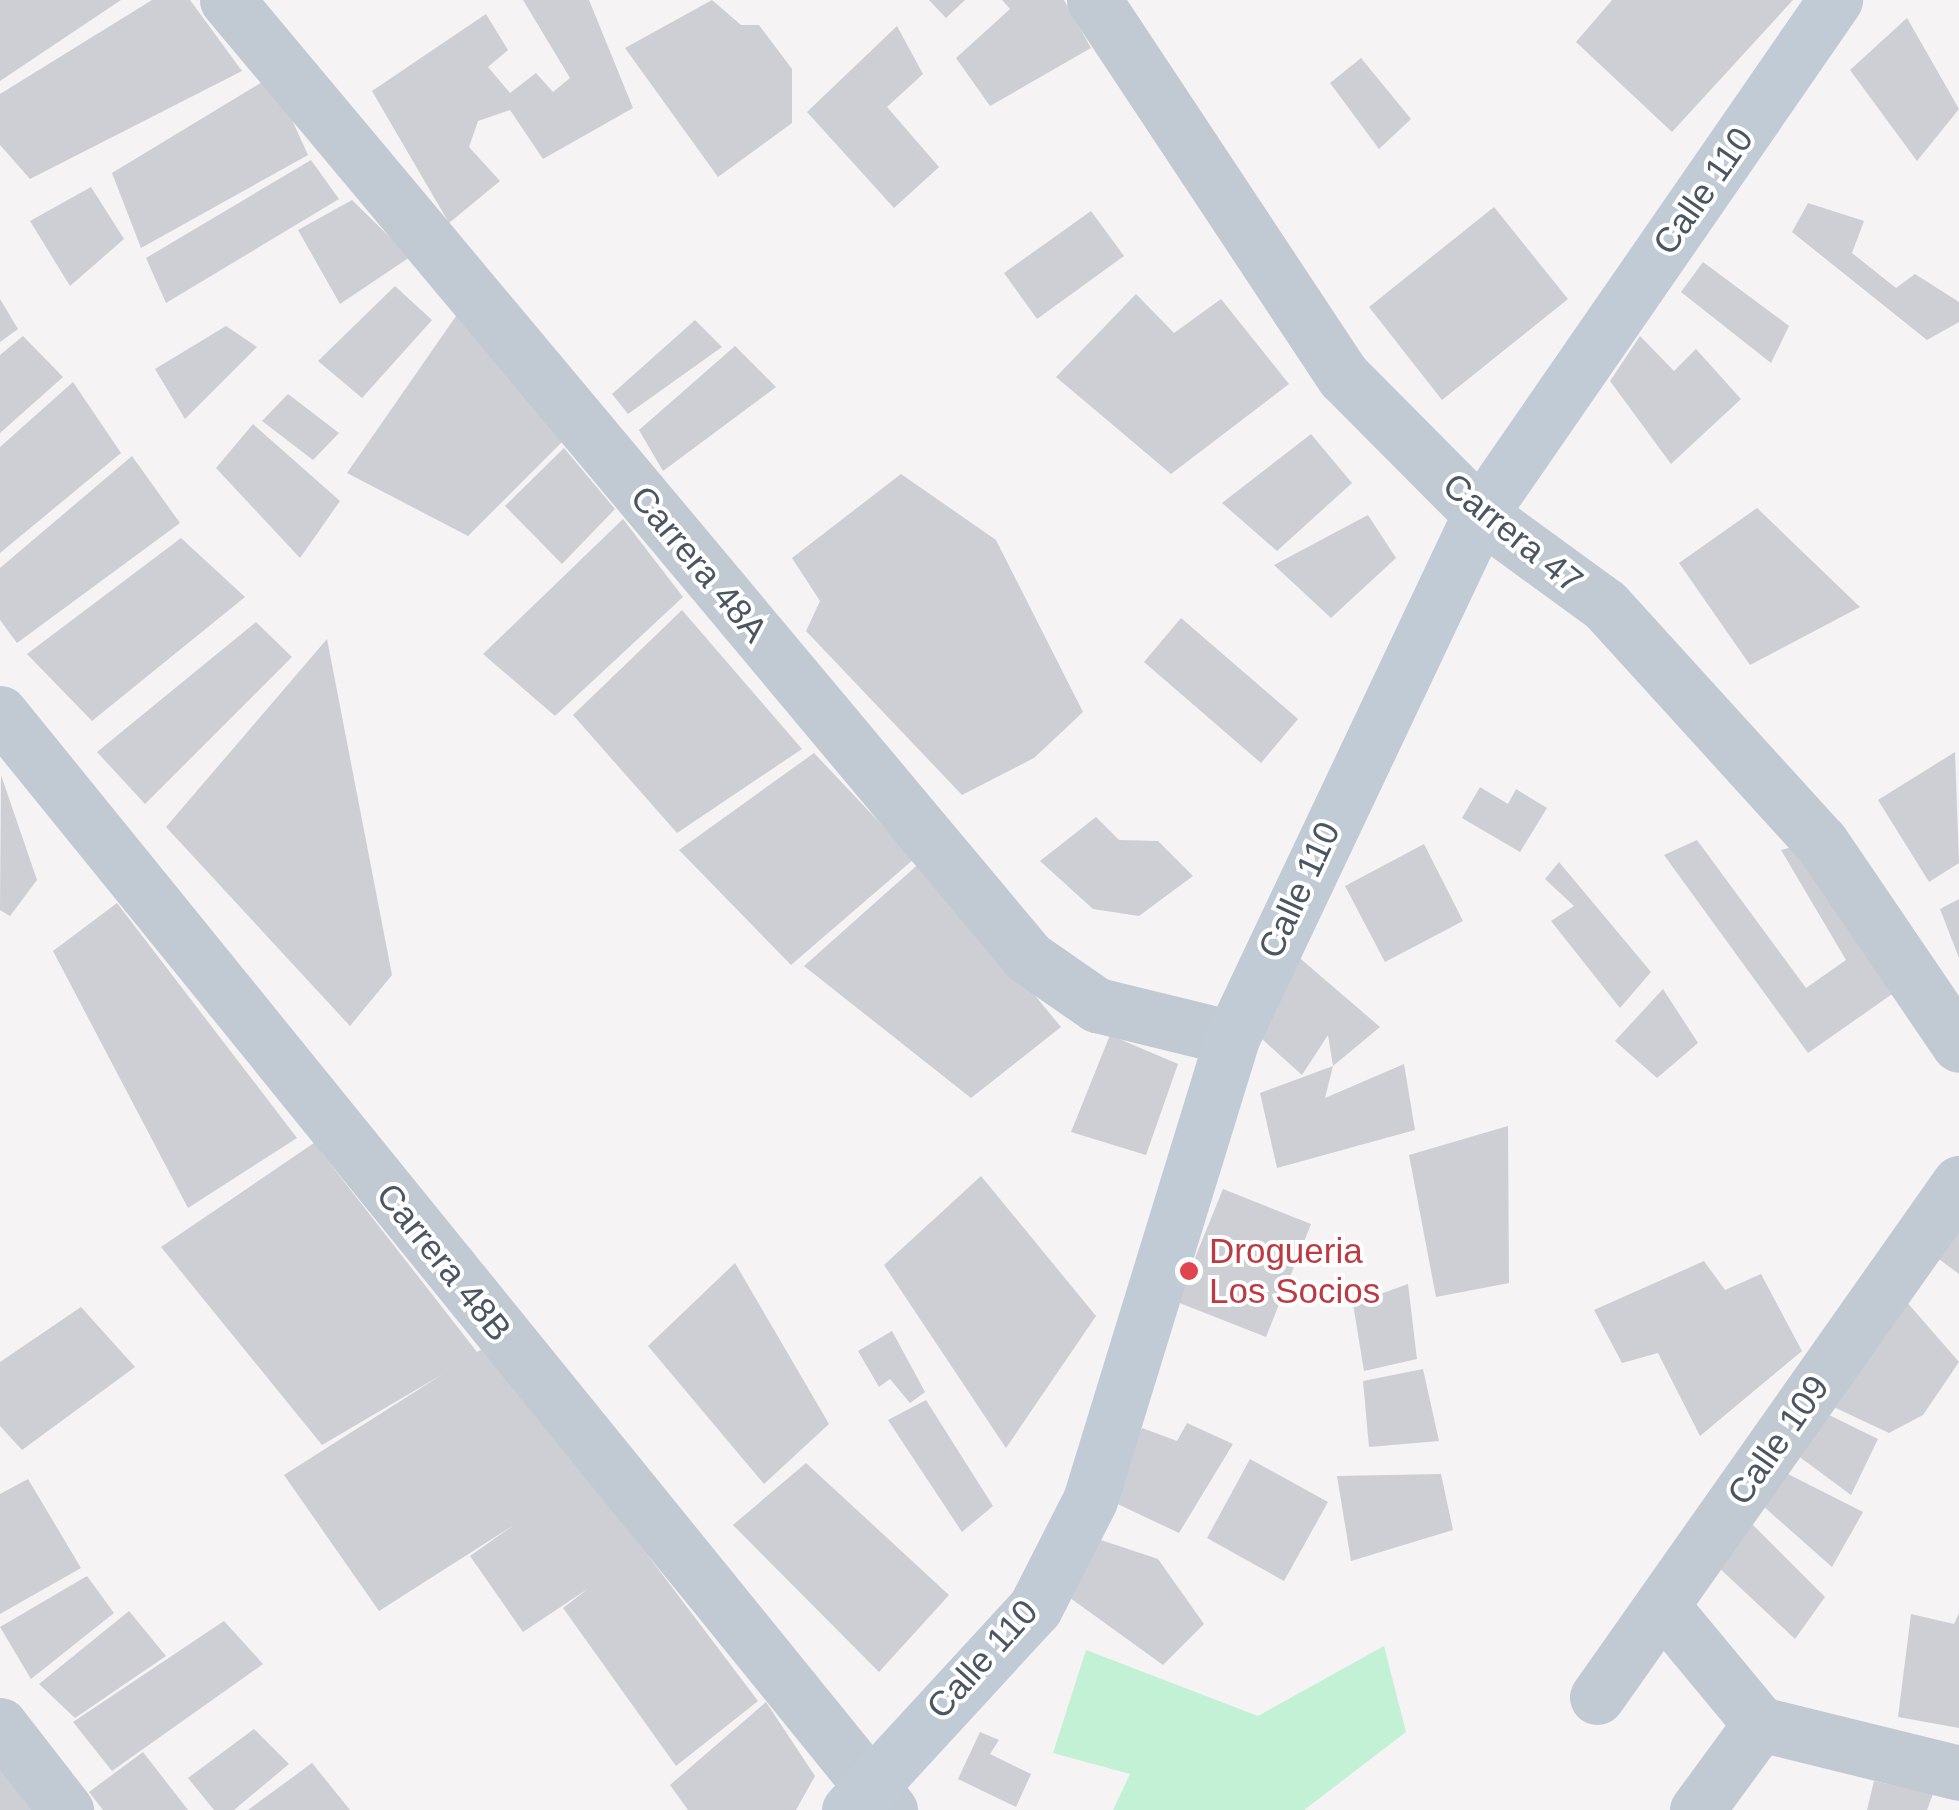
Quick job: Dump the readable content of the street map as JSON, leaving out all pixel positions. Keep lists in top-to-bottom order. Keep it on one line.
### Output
{"streets":{"street":["Calle 110","Carrera 47","Carrera 48A","Carrera 48B","Calle 109"]},"crossings":[["Calle 110","Carrera 47"],["Calle 110","Carrera 48A"],["Calle 110","Carrera 48B"]],"places":["Drogueria Los Socios"]}
